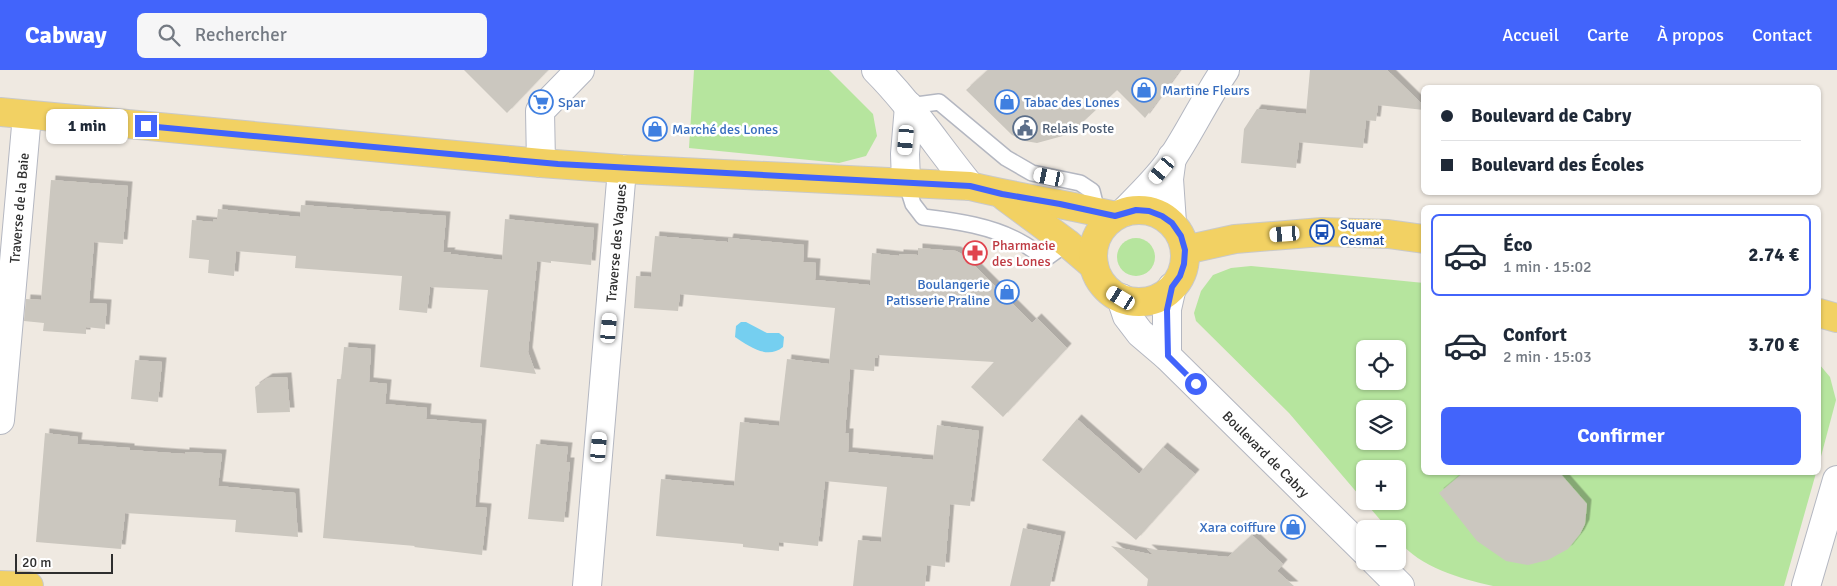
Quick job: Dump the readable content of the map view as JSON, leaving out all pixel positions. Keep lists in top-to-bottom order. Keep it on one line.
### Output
{"streets":{"street":["Traverse de la Baie","Traverse des Vagues","Boulevard de Cabry"]},"places":{"shop":["Martine Fleurs","Tabac des Lones","Marché des Lones","Boulangerie Patisserie Praline","Xara coiffure"],"supermarket":["Spar"],"public building":["Relais Poste"],"bus stop":["Square Cesmat"],"pharmacy":["Pharmacie des Lones"]},"scale_bar":"20 m","page":{"header":"Cabway","search":"Rechercher","nav":["Accueil","Carte","À propos","Contact"],"banner":["Boulevard de Cabry","Boulevard des Écoles"],"bubble":"1 min","list":[{"name":"Éco","note":"1 min · 15:02","value":"2.74 €"},{"name":"Confort","note":"2 min · 15:03","value":"3.70 €"}],"map_buttons":["+","−"],"buttons":"Confirmer","scale":"20 m"}}
